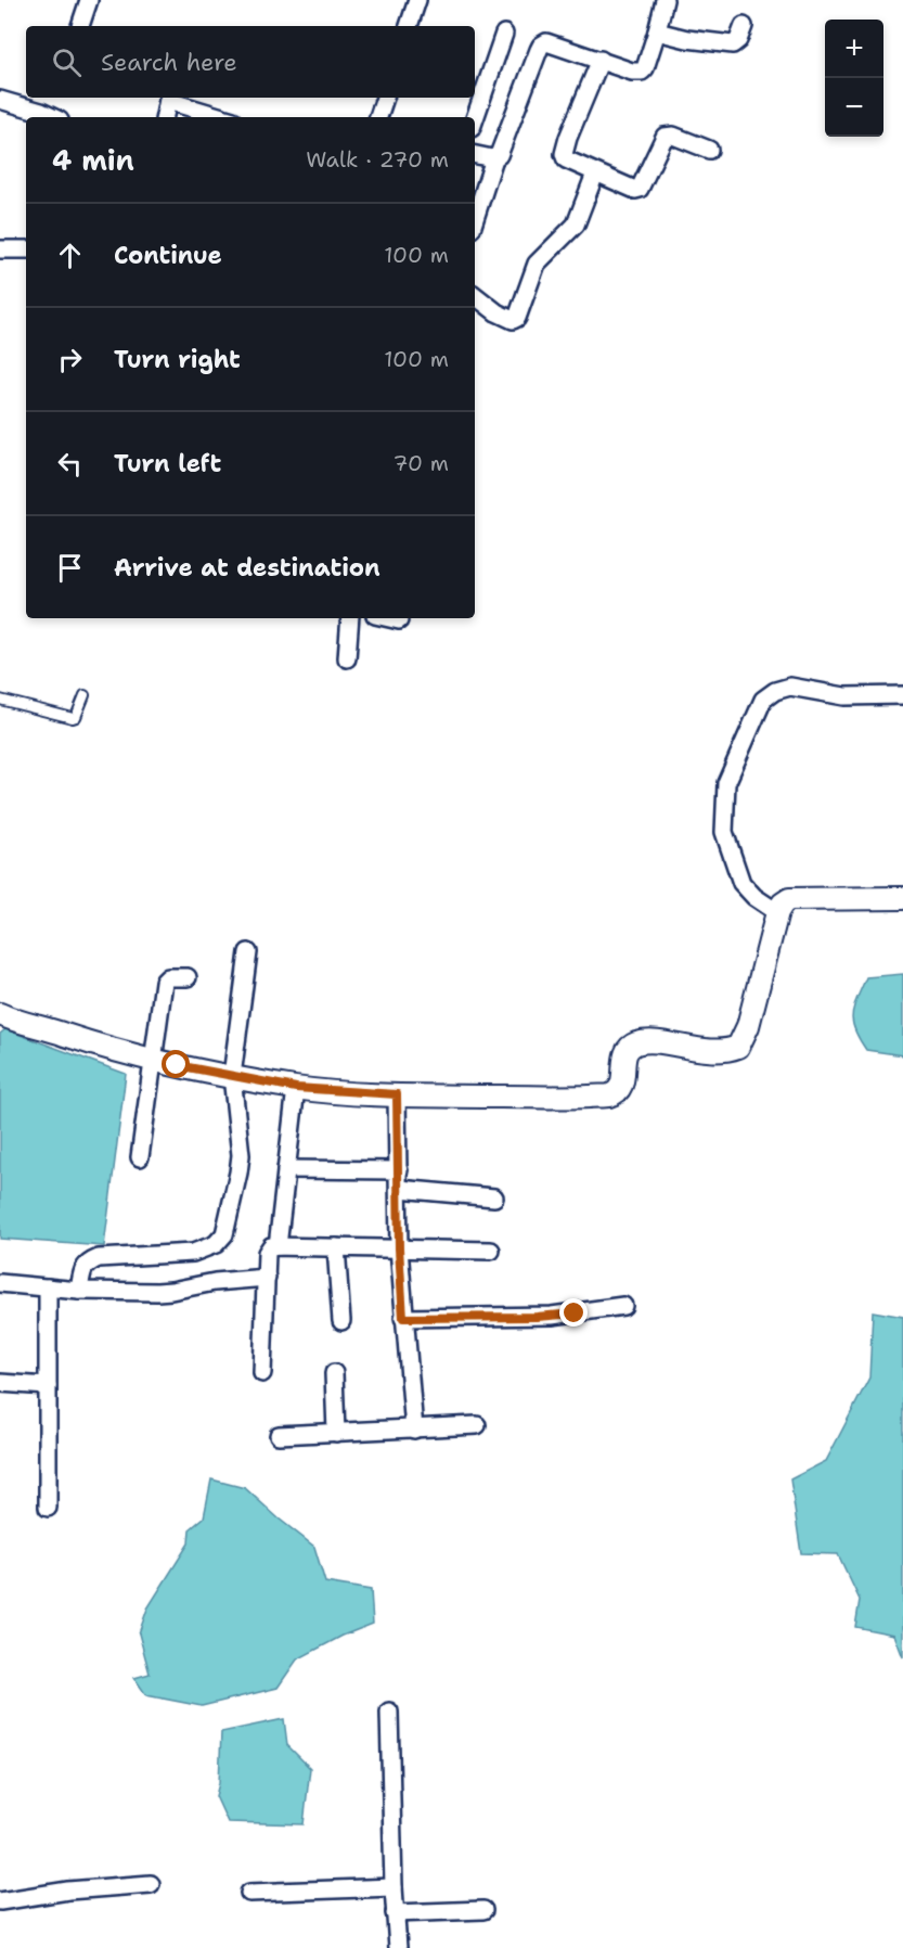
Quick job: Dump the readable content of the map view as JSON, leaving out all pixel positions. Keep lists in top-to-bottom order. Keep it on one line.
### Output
{"page":{"map_buttons":["+","−"],"search":"Search here","heading":["4 min","Walk · 270 m"],"list":[["Continue","100 m"],["Turn right","100 m"],["Turn left","70 m"],"Arrive at destination"]}}
